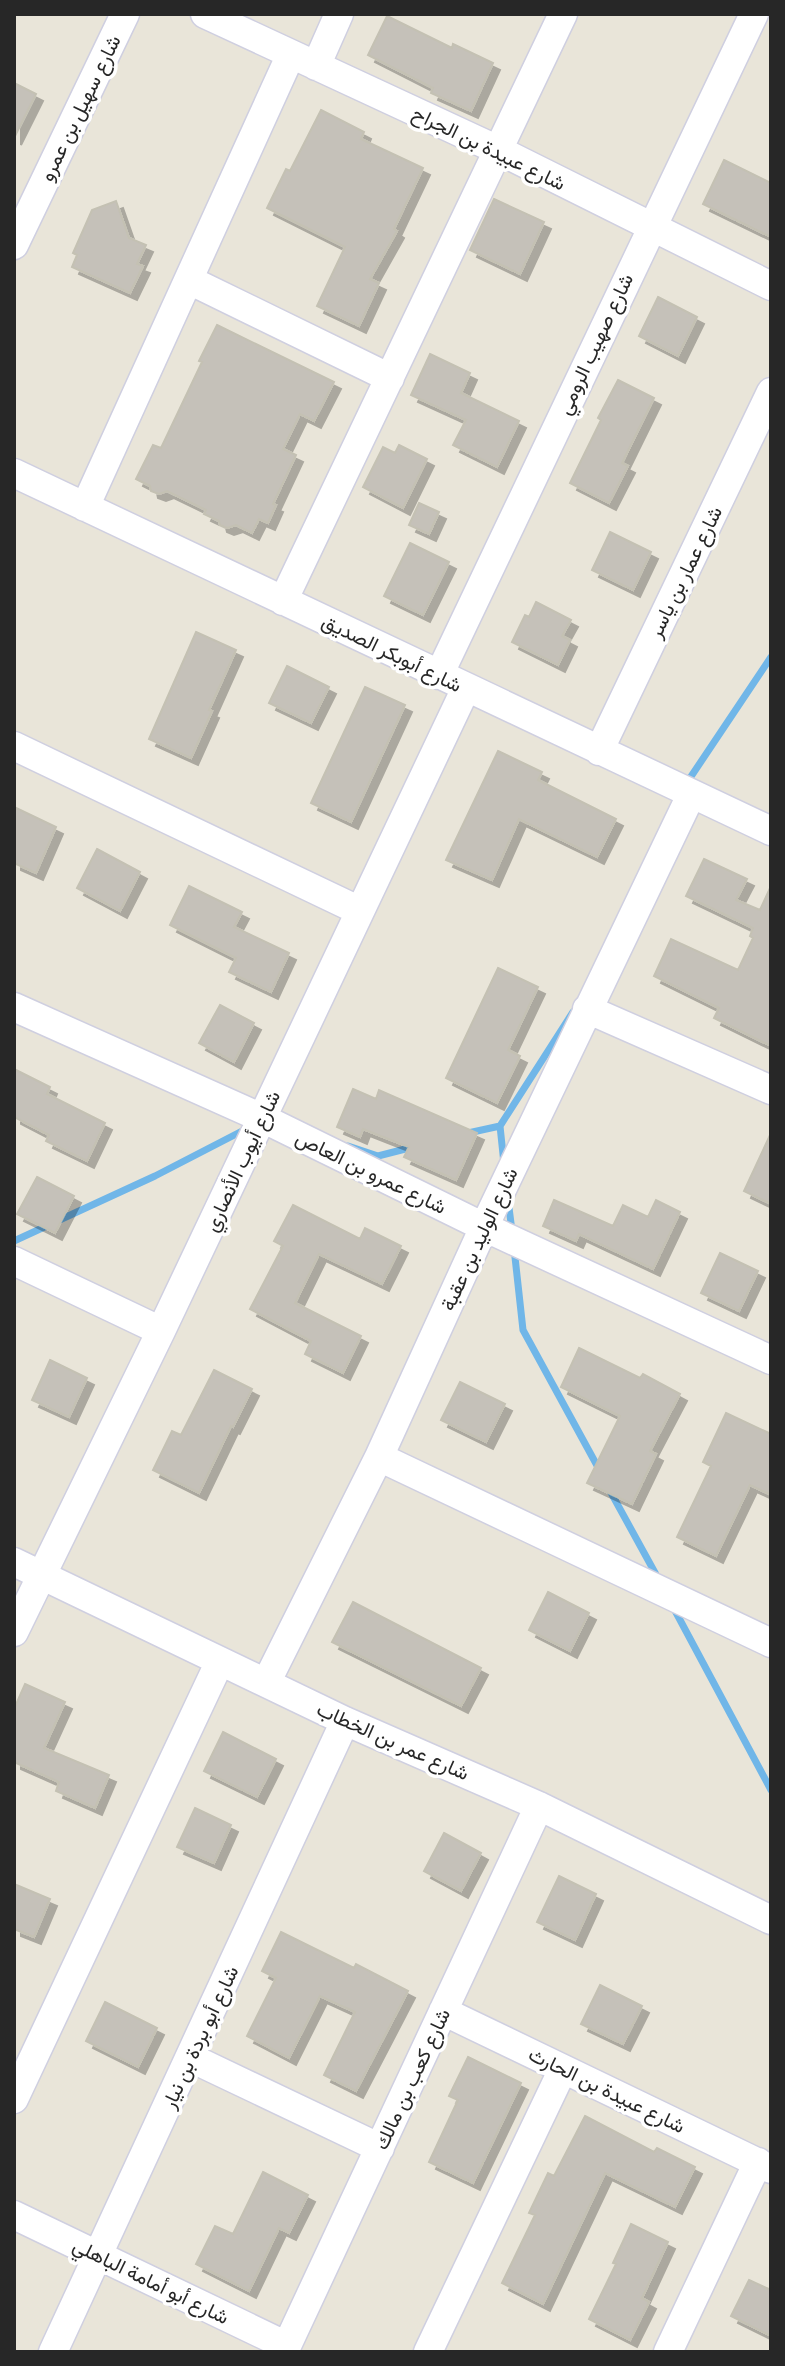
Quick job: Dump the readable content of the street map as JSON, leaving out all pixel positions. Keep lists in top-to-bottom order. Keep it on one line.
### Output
{"streets":{"street":["شارع سهيل بن عمرو","شارع عبيدة بن الجراح","شارع صهيب الرومي","شارع عمار بن ياسر","شارع أبوبكر الصديق","شارع أيوب الأنصاري","شارع عمرو بن العاص","شارع الوليد بن عقبة","شارع عمر بن الخطاب","شارع أبو بردة بن نيار","شارع كعب بن مالك","شارع عبيدة بن الحارث","شارع أبو أمامة الباهلي"]},"crossings":[["شارع عبيدة بن الجراح","شارع صهيب الرومي"],["شارع صهيب الرومي","شارع أبوبكر الصديق"],["شارع عمار بن ياسر","شارع أبوبكر الصديق"],["شارع أبوبكر الصديق","شارع أيوب الأنصاري"],["شارع أبوبكر الصديق","شارع الوليد بن عقبة"],["شارع أيوب الأنصاري","شارع عمرو بن العاص"],["شارع أيوب الأنصاري","شارع عمر بن الخطاب"],["شارع عمرو بن العاص","شارع الوليد بن عقبة"],["شارع الوليد بن عقبة","شارع عمر بن الخطاب"],["شارع عمر بن الخطاب","شارع أبو بردة بن نيار"],["شارع عمر بن الخطاب","شارع كعب بن مالك"],["شارع أبو بردة بن نيار","شارع أبو أمامة الباهلي"],["شارع كعب بن مالك","شارع عبيدة بن الحارث"],["شارع كعب بن مالك","شارع أبو أمامة الباهلي"]]}
